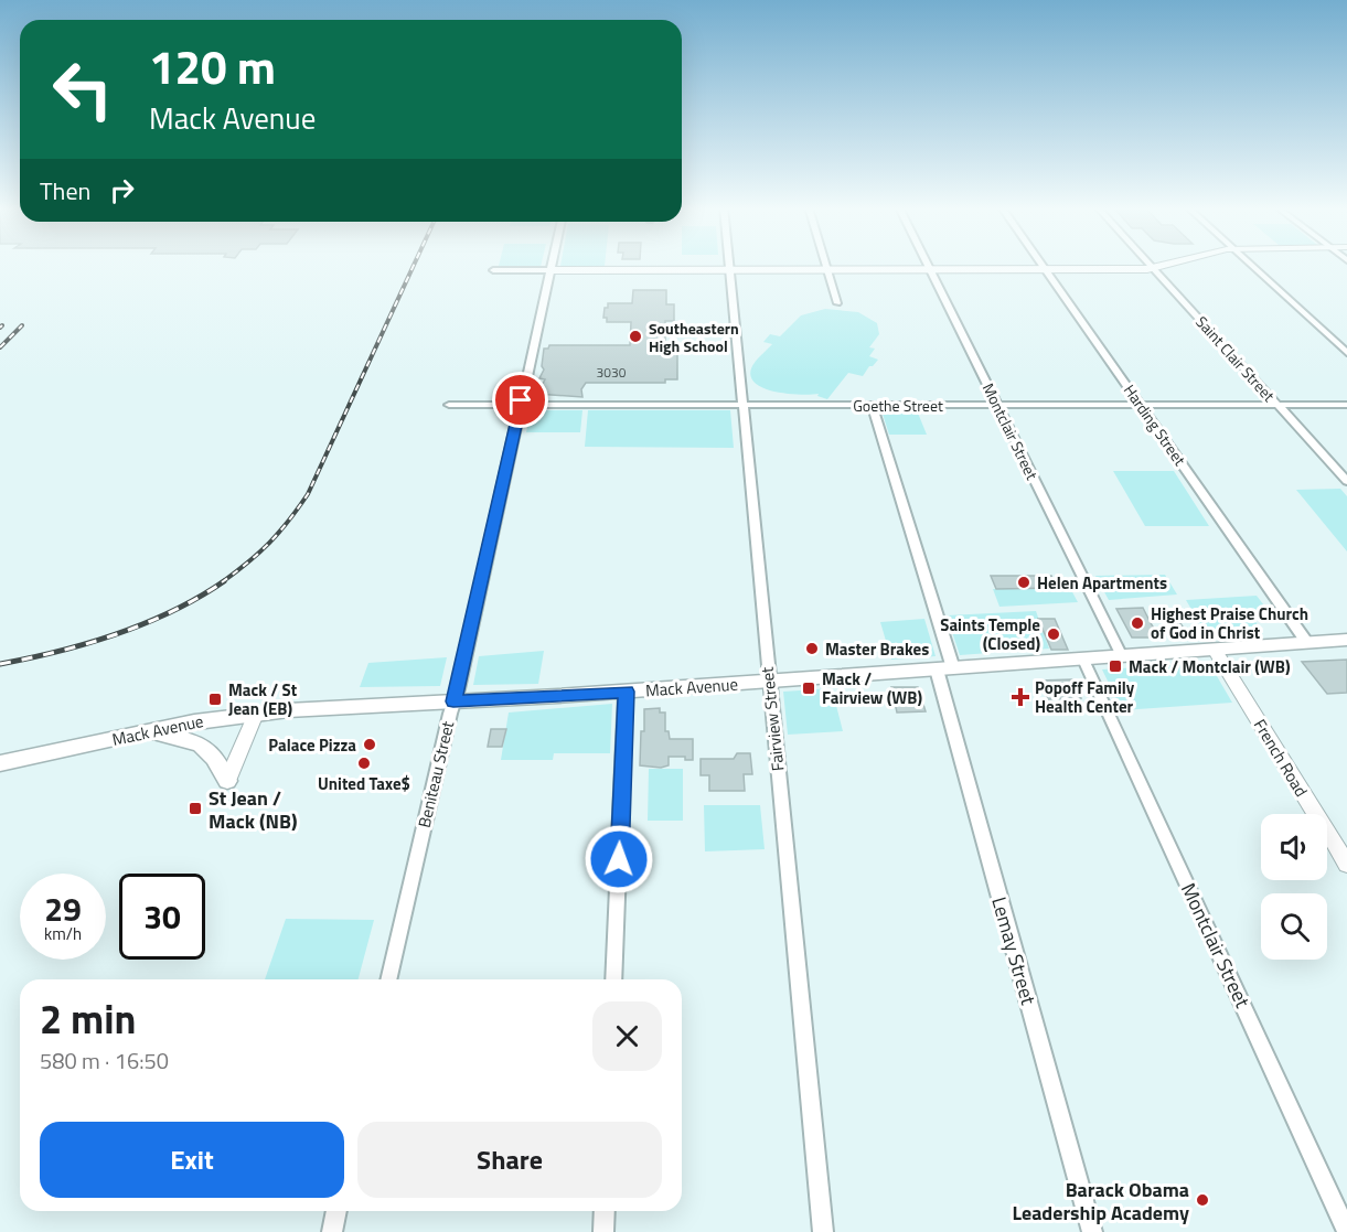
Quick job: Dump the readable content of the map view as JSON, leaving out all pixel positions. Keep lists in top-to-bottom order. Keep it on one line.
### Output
{"streets":{"main road":["Mack Avenue"],"street":["Saint Clair Street","Goethe Street","Harding Street","Montclair Street","Fairview Street","French Road","Beniteau Street","Lemay Street"]},"crossings":[["Saint Clair Street","Goethe Street"],["Goethe Street","Harding Street"],["Goethe Street","Montclair Street"],["Goethe Street","Fairview Street"],["Goethe Street","Beniteau Street"],["Goethe Street","Lemay Street"],["Harding Street","Mack Avenue"],["Montclair Street","Mack Avenue"],["Mack Avenue","Fairview Street"],["Mack Avenue","French Road"],["Mack Avenue","Beniteau Street"],["Mack Avenue","Lemay Street"]],"places":{"other":["Southeastern High School","Helen Apartments","Highest Praise Church of God in Christ","Saints Temple (Closed)","Master Brakes","Palace Pizza","United Taxe$","Barack Obama Leadership Academy"],"transit":["Mack / Montclair (WB)","Mack / Fairview (WB)","Mack / St Jean (EB)","St Jean / Mack (NB)"],"health":["Popoff Family Health Center"]},"house_numbers":["3030"],"page":{"turn":["120 m","Mack Avenue"],"then":"Then","speed":"29 km/h","limit":"30","heading":["2 min","580 m · 16:50"],"buttons":["Exit","Share"]}}
